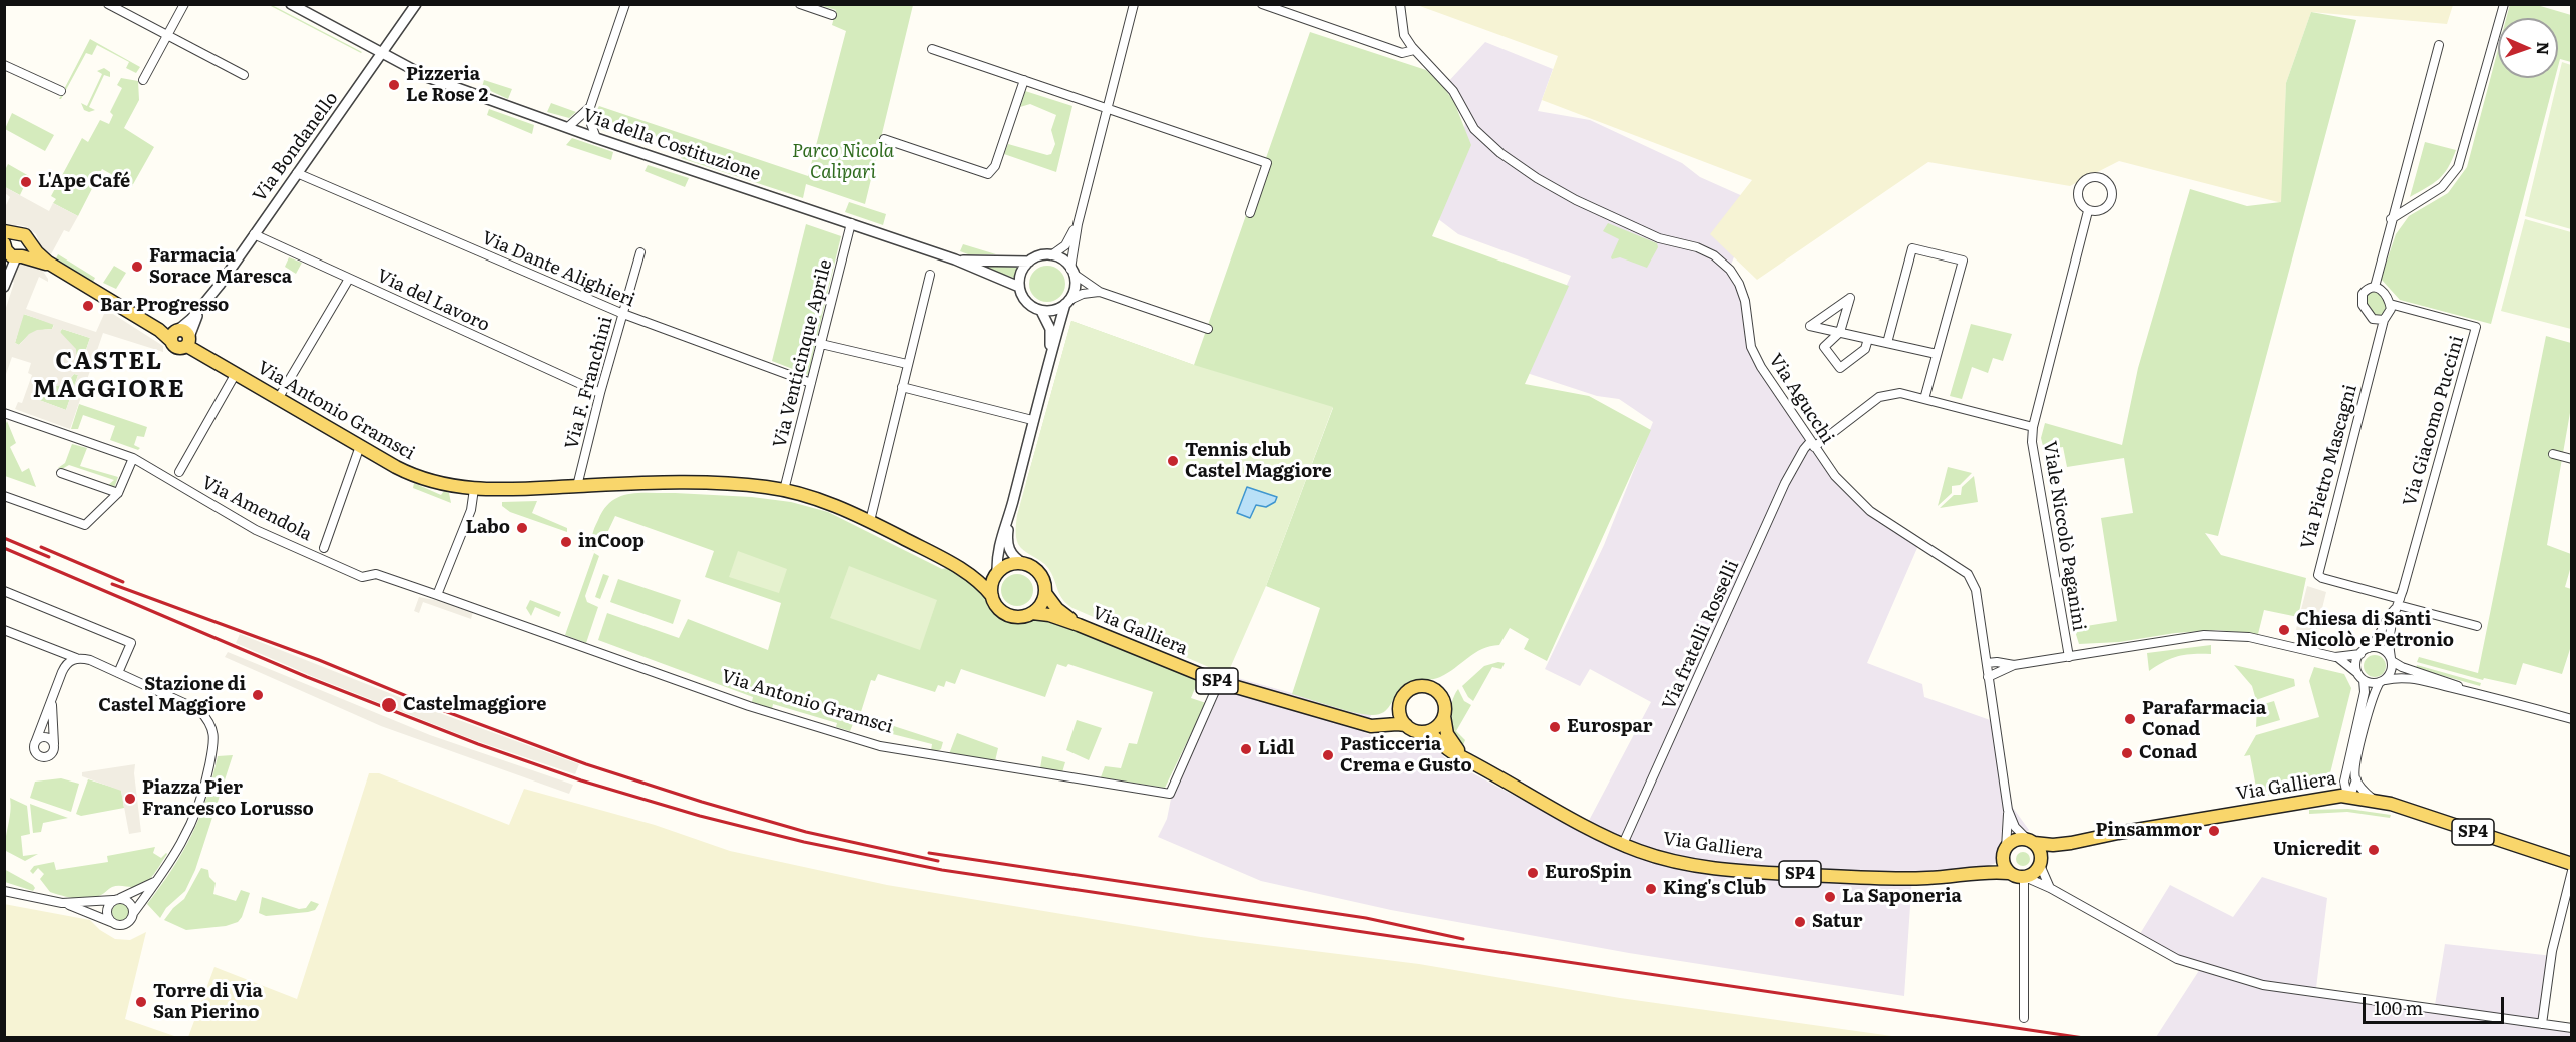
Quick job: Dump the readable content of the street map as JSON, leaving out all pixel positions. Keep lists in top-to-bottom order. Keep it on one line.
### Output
{"streets":{"main road":["Via Antonio Gramsci","Via Galliera","SP4"],"street":["Via della Costituzione","Via Bondanello","Via Dante Alighieri","Via del Lavoro","Via Venticinque Aprile","Via F. Franchini","Via Agucchi","Via Giacomo Puccini","Via Pietro Mascagni","Via Amendola","Viale Niccolò Paganini","Via fratelli Rosselli"]},"crossings":[["Via della Costituzione","Via Bondanello"],["Via della Costituzione","Via Venticinque Aprile"],["Via Bondanello","Via Dante Alighieri"],["Via Bondanello","Via del Lavoro"],["Via Bondanello","Via Antonio Gramsci"],["Via Dante Alighieri","Via Venticinque Aprile"],["Via Dante Alighieri","Via F. Franchini"],["Via del Lavoro","Via F. Franchini"],["Via Venticinque Aprile","Via Antonio Gramsci"],["Via F. Franchini","Via Antonio Gramsci"],["Via Agucchi","Via fratelli Rosselli"],["Via Antonio Gramsci","Via Amendola"],["Via Antonio Gramsci","Via Galliera"],["Via Antonio Gramsci","SP4"],["Via Giacomo Puccini","Via Pietro Mascagni"],["Viale Niccolò Paganini","Via fratelli Rosselli"],["Via Galliera","Via fratelli Rosselli"],["Via Galliera","SP4"]],"districts":["CASTEL MAGGIORE"],"parks":["Parco Nicola Calipari"],"places":["Pizzeria Le Rose 2","L'Ape Café","Farmacia Sorace Maresca","Bar Progresso","Tennis club Castel Maggiore","Labo","inCoop","Chiesa di Santi Nicolò e Petronio","Stazione di Castel Maggiore","Castelmaggiore","Parafarmacia Conad","Eurospar","Lidl","Conad","Pasticceria Crema e Gusto","Piazza Pier Francesco Lorusso","Pinsammor","Unicredit","EuroSpin","King's Club","La Saponeria","Satur","Torre di Via San Pierino"],"scale_bar":"100 m","north":"right"}
